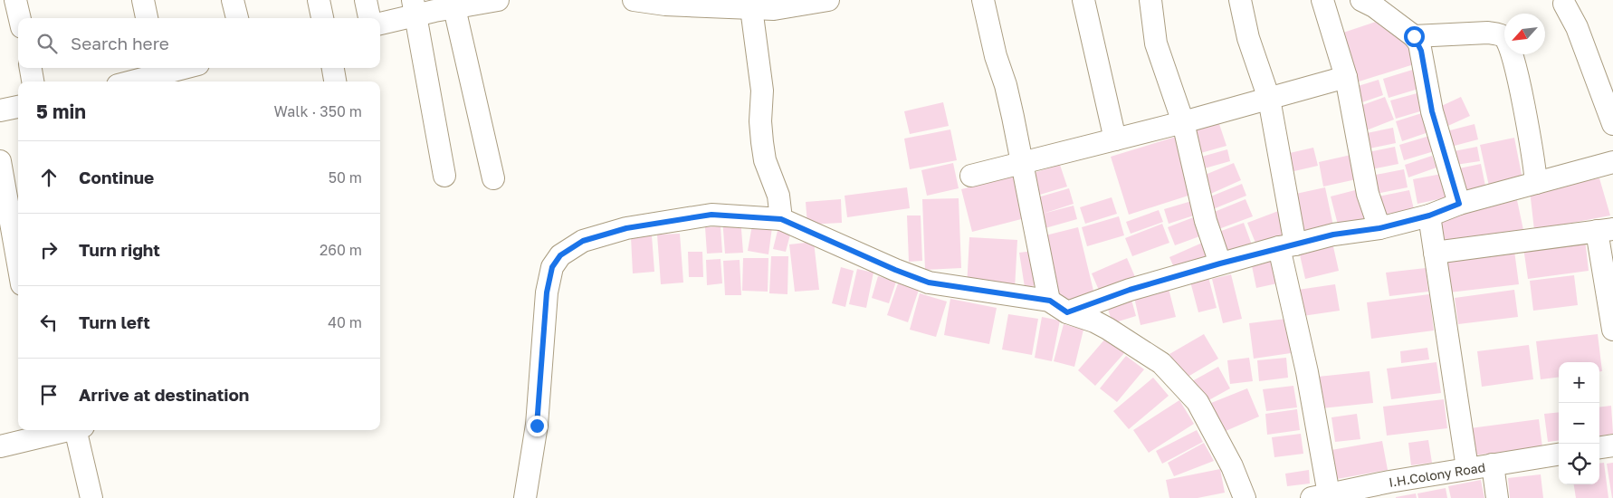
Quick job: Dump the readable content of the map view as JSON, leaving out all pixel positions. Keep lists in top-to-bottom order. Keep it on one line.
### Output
{"streets":{"street":["I.H.Colony Road"]},"north":"bottom left","page":{"search":"Search here","heading":["5 min","Walk · 350 m"],"list":[["Continue","50 m"],["Turn right","260 m"],["Turn left","40 m"],"Arrive at destination"],"map_buttons":["+","−"]}}
